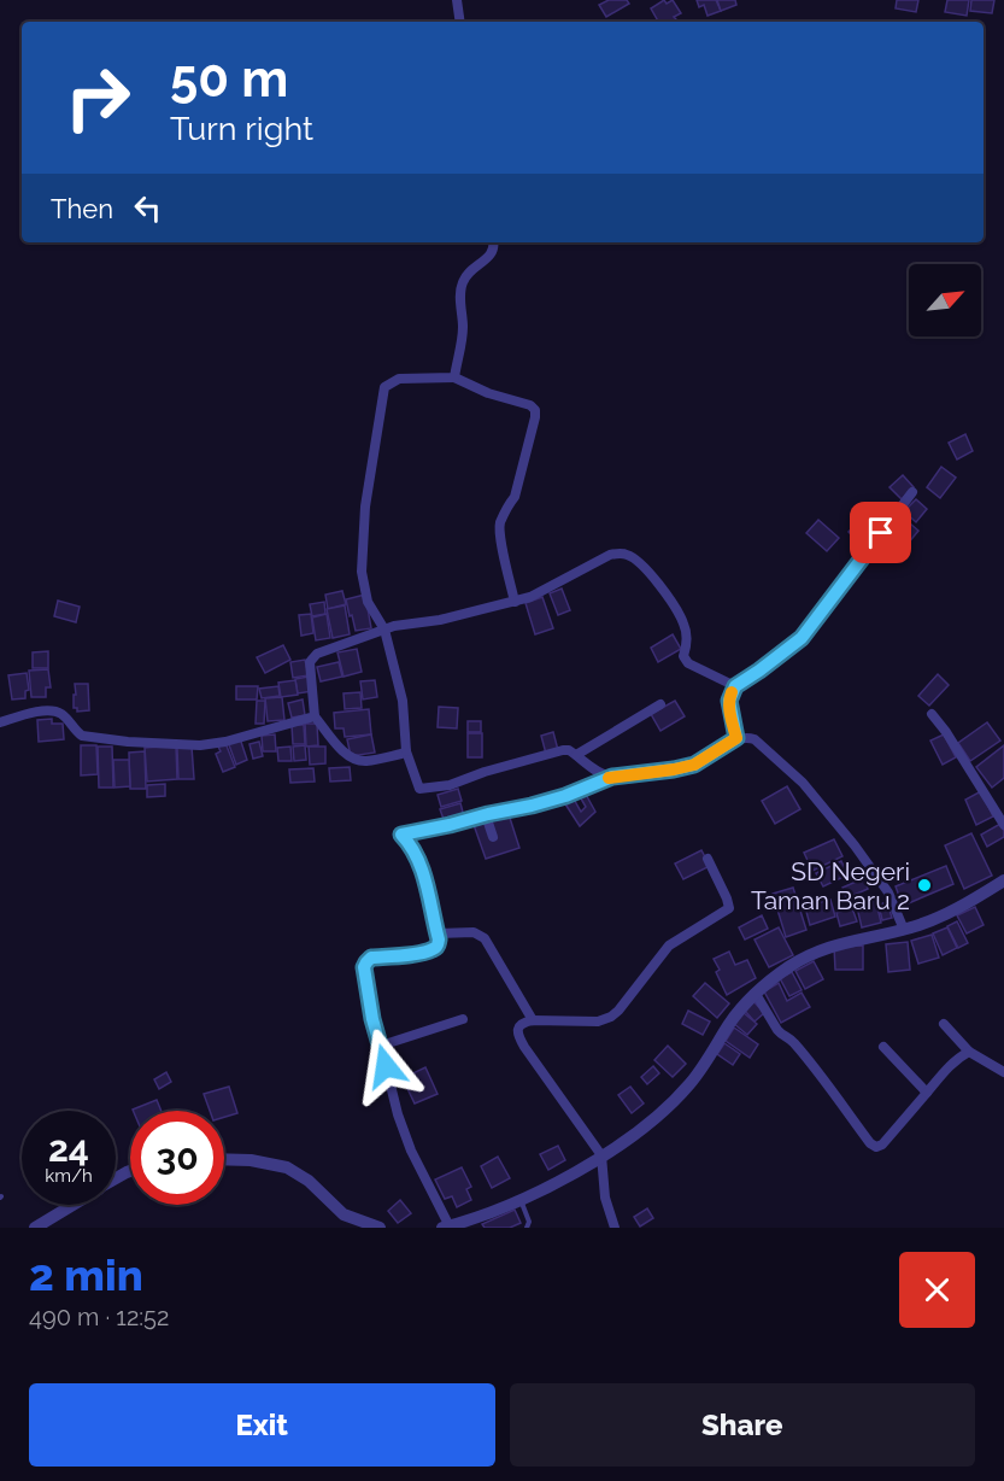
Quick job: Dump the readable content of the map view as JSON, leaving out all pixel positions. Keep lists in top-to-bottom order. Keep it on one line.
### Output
{"places":["SD Negeri Taman Baru 2"],"north":"top right","page":{"turn":["50 m","Turn right"],"then":"Then","speed":"24 km/h","limit":"30","heading":["2 min","490 m · 12:52"],"buttons":["Exit","Share"]}}
